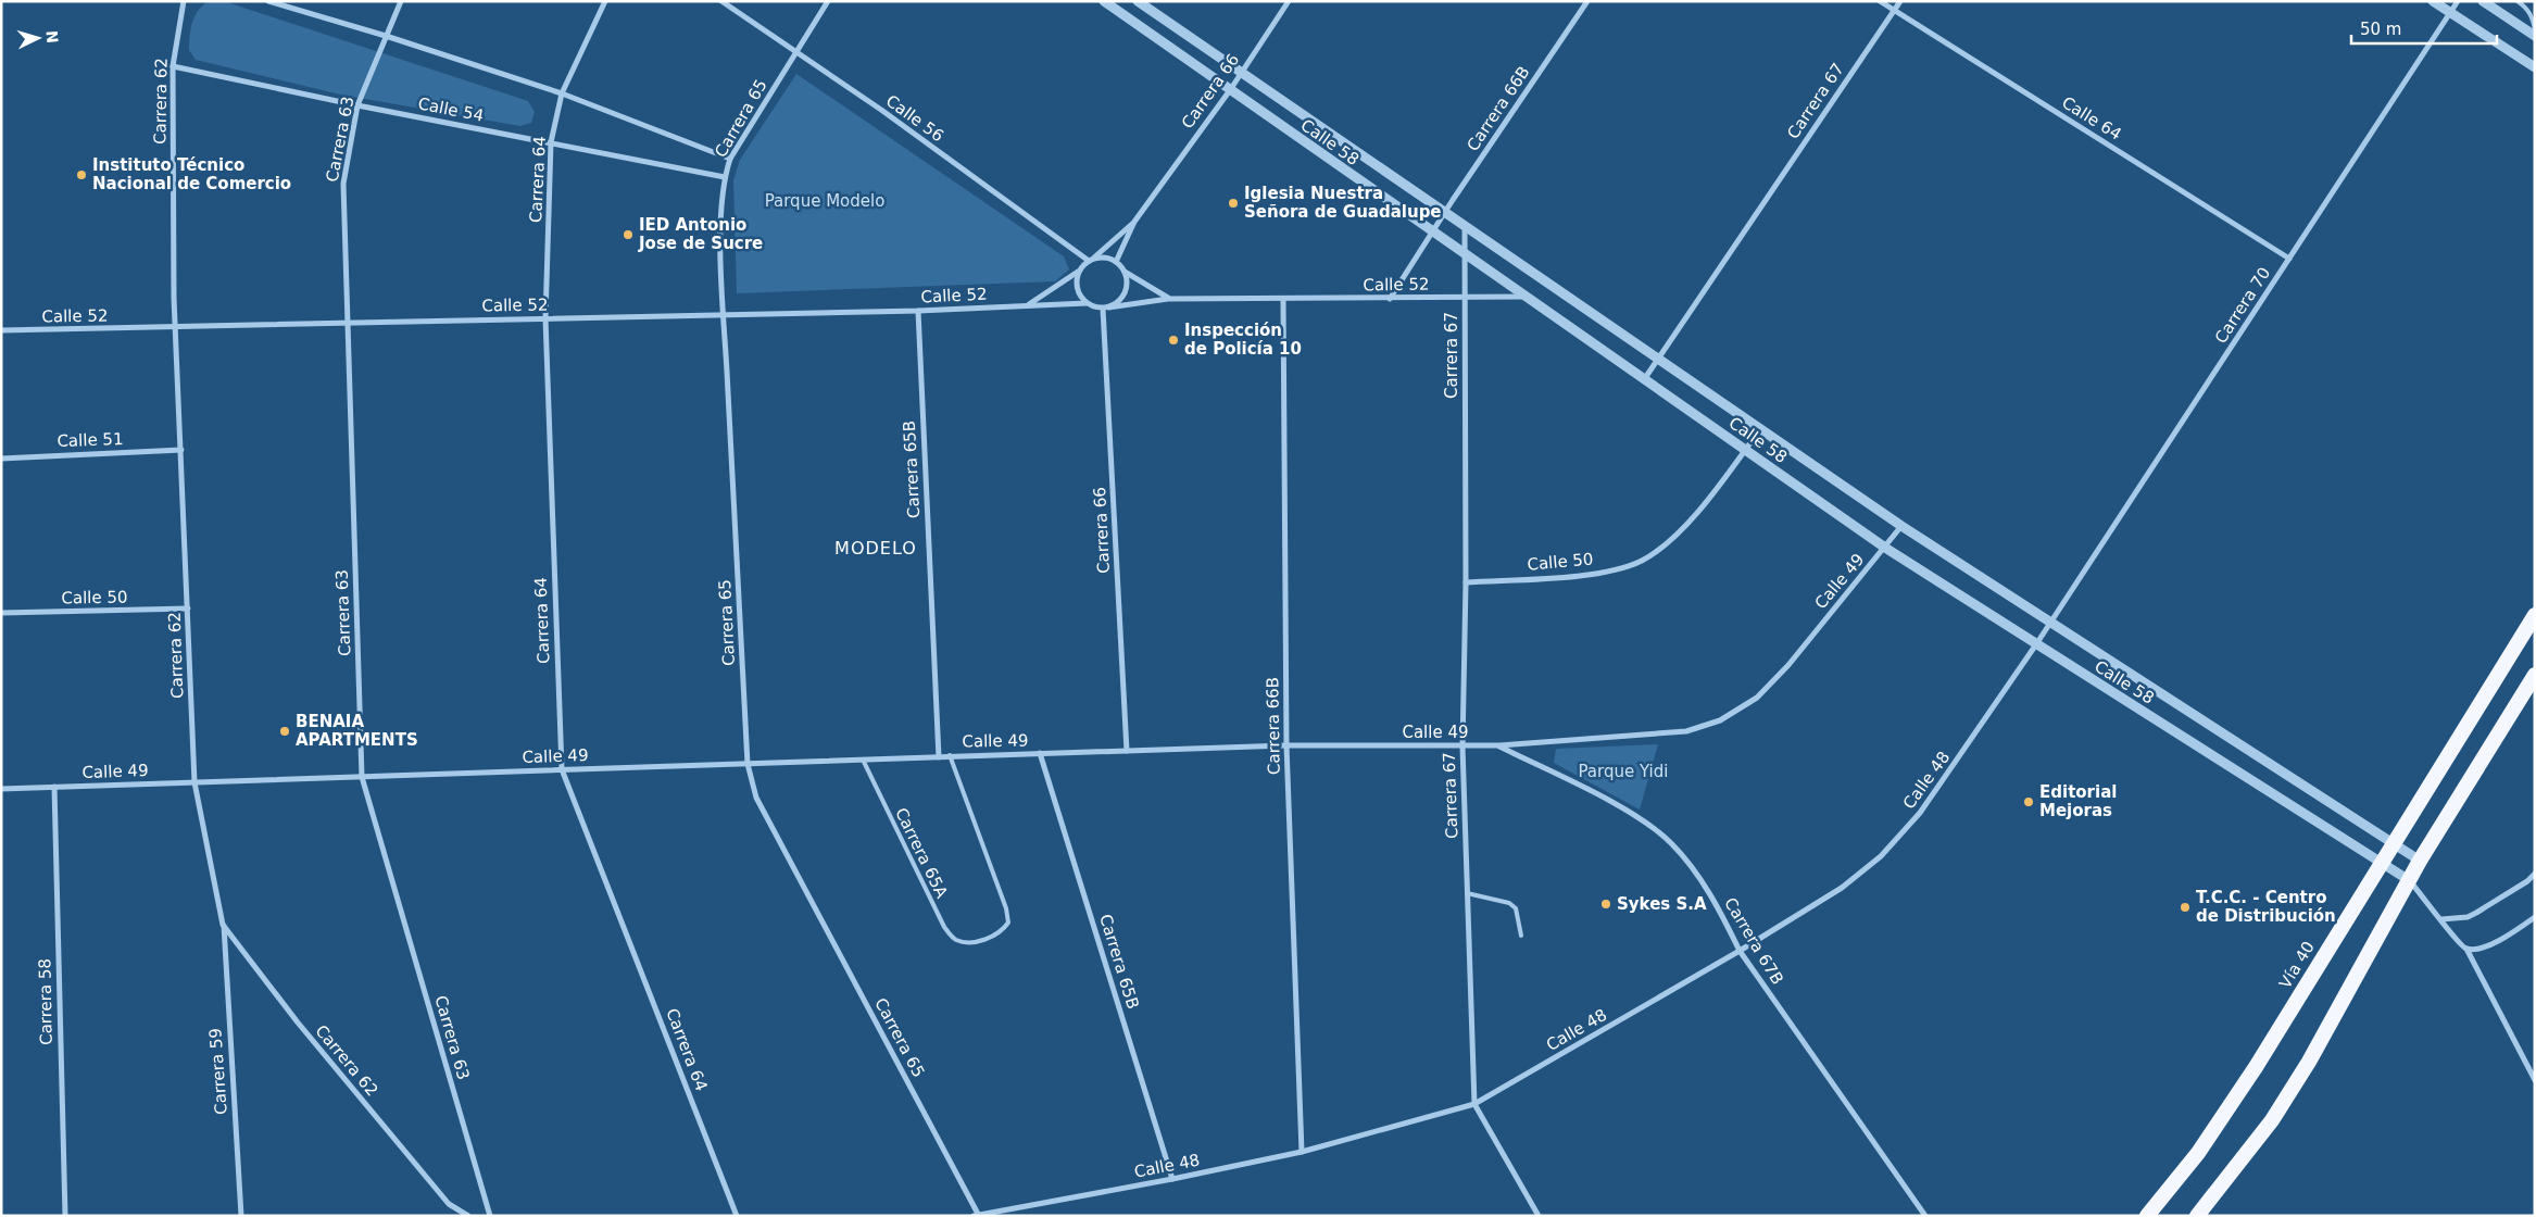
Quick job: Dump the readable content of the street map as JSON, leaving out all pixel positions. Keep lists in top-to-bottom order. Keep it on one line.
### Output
{"streets":{"highway":["Vía 40"],"street":["Carrera 66","Carrera 62","Carrera 67","Carrera 66B","Calle 54","Carrera 65","Calle 56","Calle 64","Carrera 63","Calle 58","Carrera 64","Calle 52","Carrera 70","Calle 51","Carrera 65B","Calle 50","Calle 49","Calle 48","Carrera 67B","Carrera 58","Carrera 59"],"lane":["Carrera 65A"]},"crossings":[["Carrera 66","Calle 56"],["Carrera 66","Calle 58"],["Carrera 66","Calle 52"],["Carrera 66","Calle 49"],["Carrera 62","Calle 54"],["Carrera 62","Calle 52"],["Carrera 62","Calle 51"],["Carrera 62","Calle 50"],["Carrera 62","Calle 49"],["Carrera 62","Carrera 59"],["Carrera 67","Calle 64"],["Carrera 67","Calle 58"],["Carrera 67","Calle 52"],["Carrera 67","Calle 50"],["Carrera 67","Calle 49"],["Carrera 67","Calle 48"],["Carrera 66B","Calle 58"],["Carrera 66B","Calle 52"],["Carrera 66B","Calle 49"],["Carrera 66B","Calle 48"],["Calle 54","Carrera 65"],["Calle 54","Carrera 63"],["Calle 54","Carrera 64"],["Carrera 65","Calle 56"],["Carrera 65","Calle 52"],["Carrera 65","Calle 49"],["Carrera 65","Calle 48"],["Calle 56","Calle 52"],["Calle 64","Carrera 70"],["Carrera 63","Calle 52"],["Carrera 63","Calle 49"],["Calle 58","Calle 52"],["Calle 58","Carrera 70"],["Calle 58","Calle 50"],["Calle 58","Calle 49"],["Calle 58","Calle 48"],["Calle 58","Vía 40"],["Carrera 64","Calle 52"],["Carrera 64","Calle 49"],["Calle 52","Carrera 65B"],["Carrera 70","Calle 48"],["Carrera 65B","Calle 49"],["Carrera 65B","Calle 48"],["Calle 49","Carrera 65A"],["Calle 49","Carrera 67B"],["Calle 49","Carrera 58"],["Calle 48","Carrera 67B"]],"districts":["MODELO"],"parks":["Parque Modelo","Parque Yidi"],"places":["Instituto Técnico Nacional de Comercio","Iglesia Nuestra Señora de Guadalupe","IED Antonio Jose de Sucre","Inspección de Policía 10","BENAIA APARTMENTS","Editorial Mejoras","Sykes S.A","T.C.C. - Centro de Distribución"],"scale_bar":"50 m","north":"right"}
